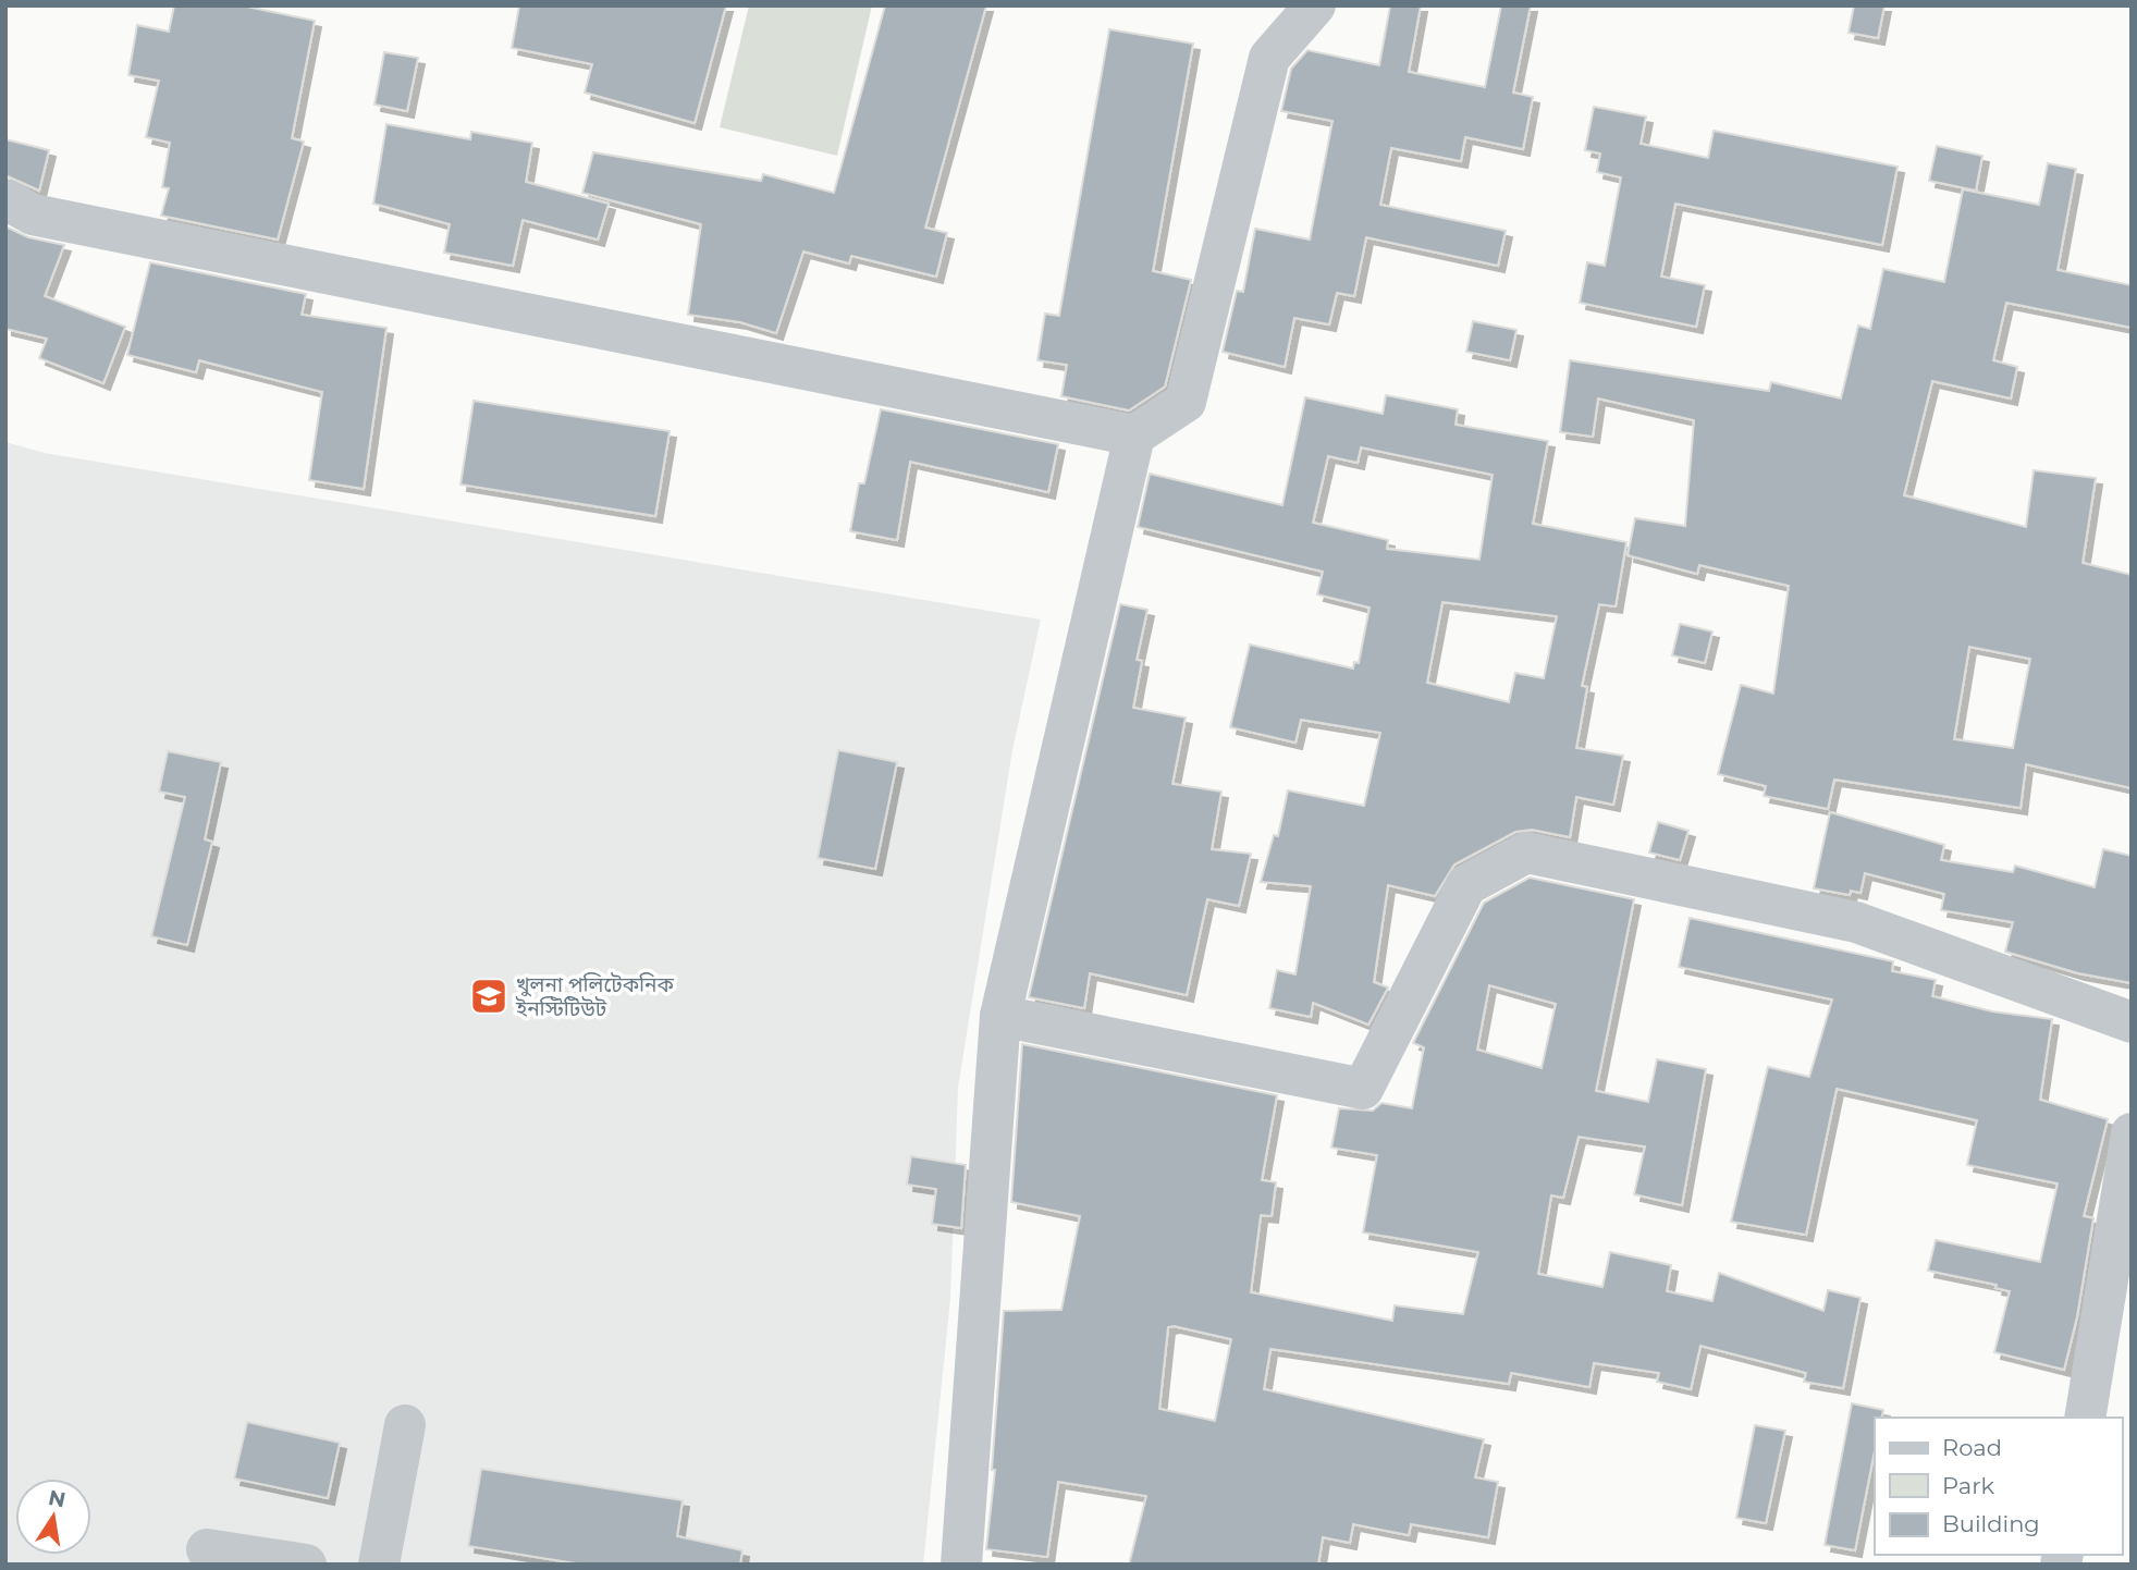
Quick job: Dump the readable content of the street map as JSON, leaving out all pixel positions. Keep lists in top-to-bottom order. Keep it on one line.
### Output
{"places":{"school or university":["খুলনা পলিটেকনিক ইনস্টিটিউট"]},"legend":["Road","Park","Building"],"north":"top"}
